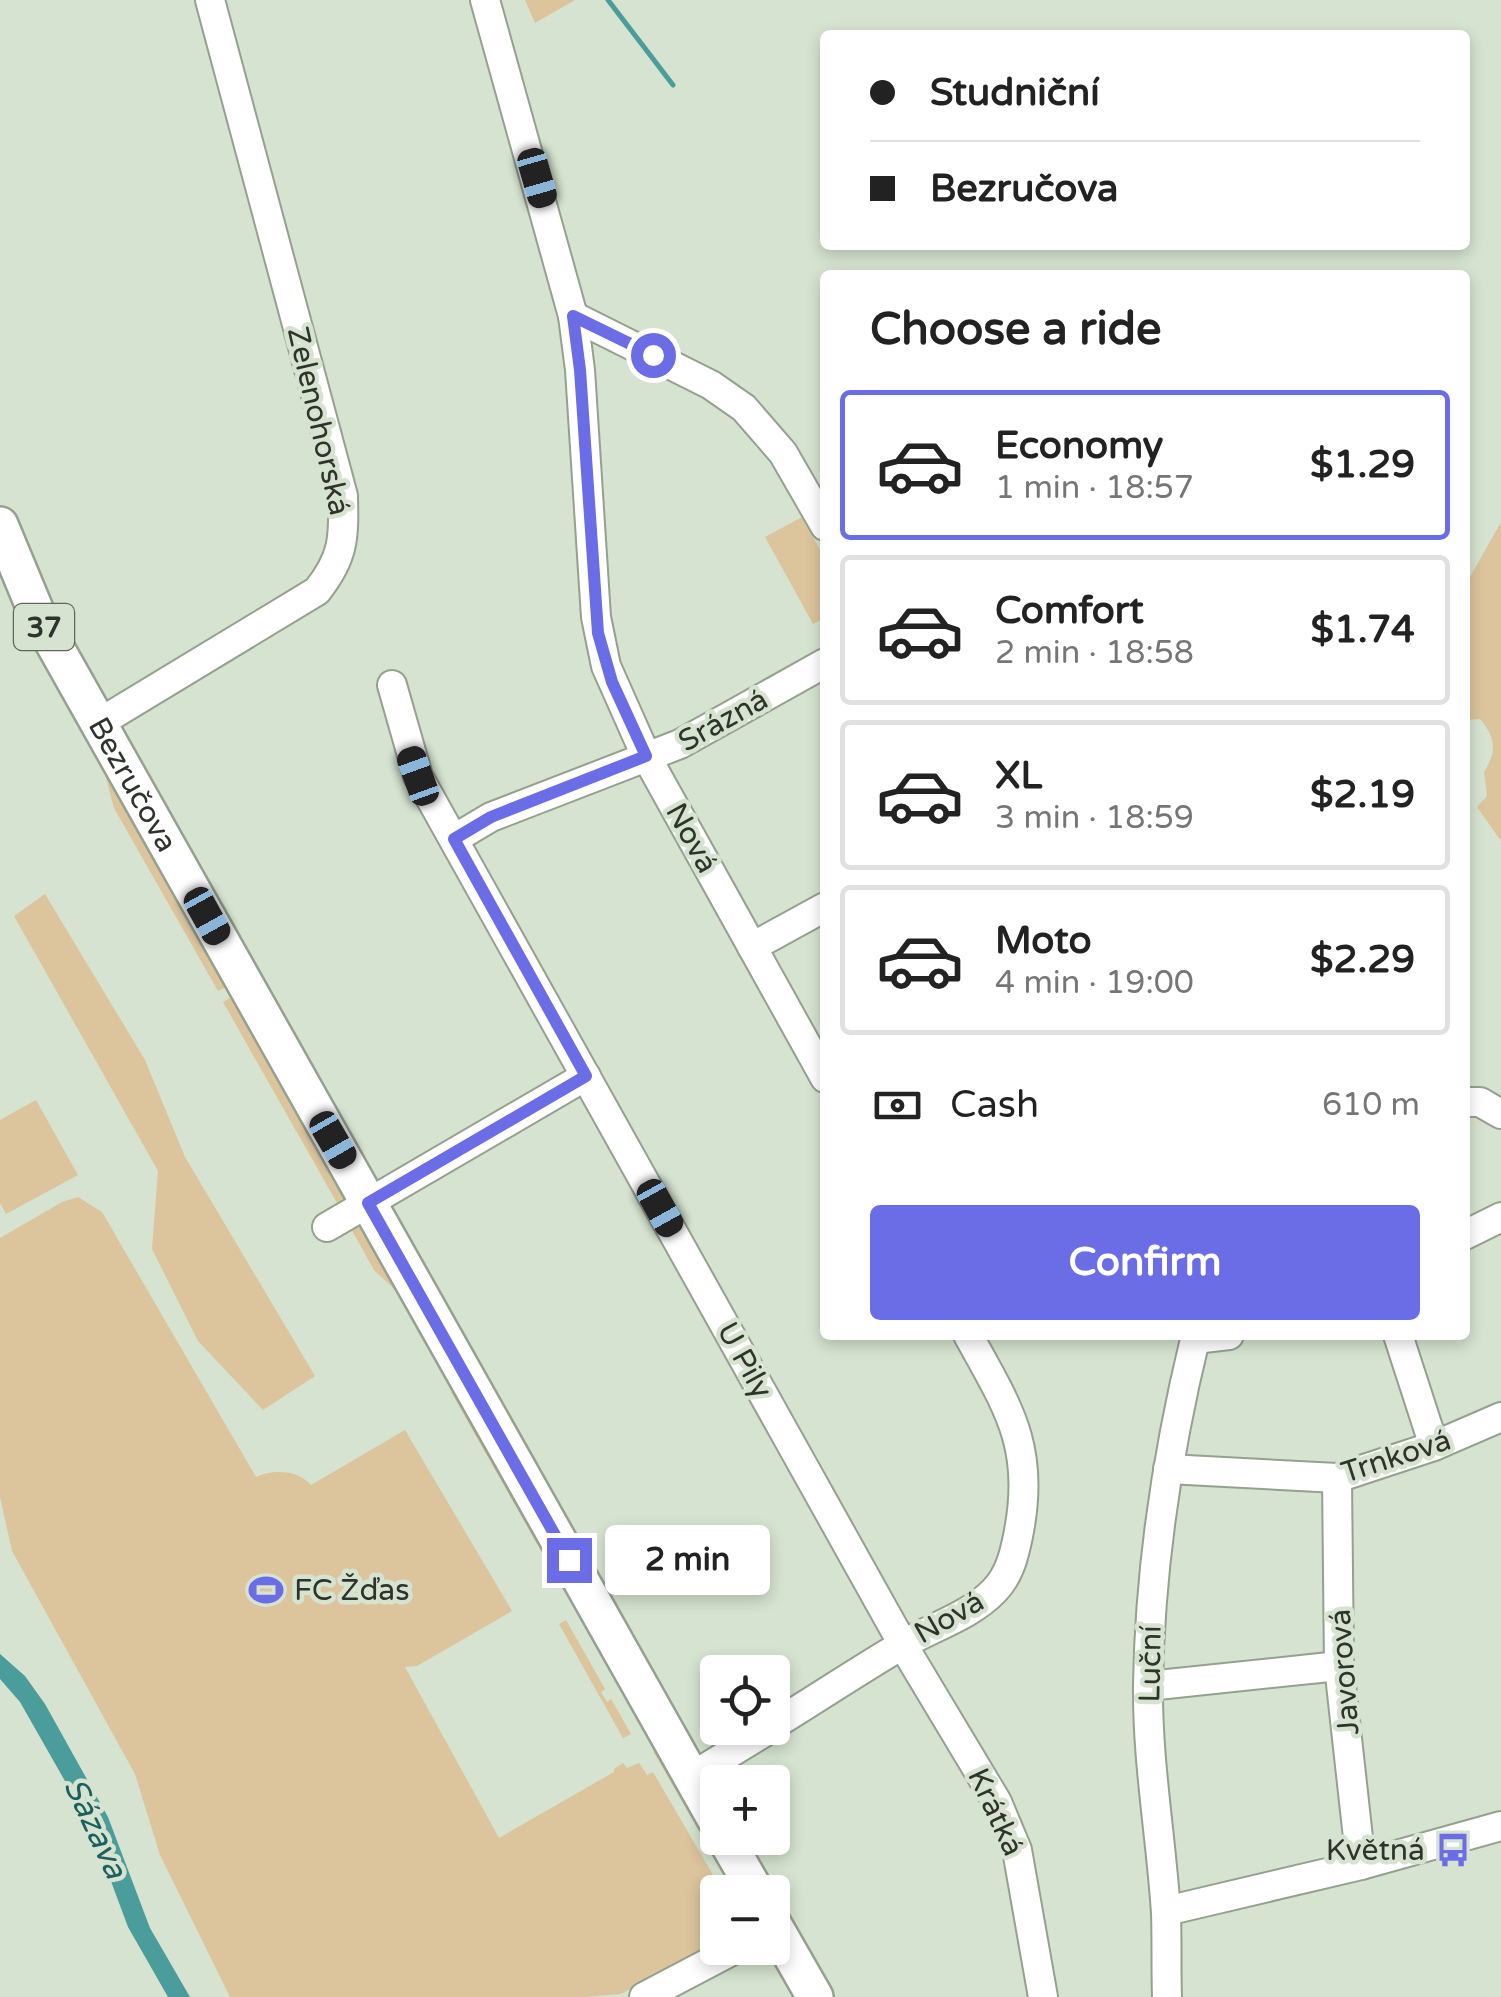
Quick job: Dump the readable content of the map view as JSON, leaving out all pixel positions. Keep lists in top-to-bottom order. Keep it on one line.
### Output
{"streets":{"main road":["37","Bezručova"],"street":["Zelenohorská","Srázná","Nová","U Pily","Trnková","Luční","Javorová","Krátká"]},"crossings":[["Zelenohorská","Bezručova"],["Srázná","Nová"],["Srázná","U Pily"],["Bezručova","Nová"],["Nová","U Pily"],["Nová","Krátká"],["U Pily","Krátká"],["Trnková","Luční"],["Trnková","Javorová"]],"water":["Sázava"],"places":{"sports":["FC Žďas"],"bus stop":["Květná"]},"page":{"banner":["Studniční","Bezručova"],"heading":"Choose a ride","list":[{"name":"Economy","note":"1 min · 18:57","value":"$1.29"},{"name":"Comfort","note":"2 min · 18:58","value":"$1.74"},{"name":"XL","note":"3 min · 18:59","value":"$2.19"},{"name":"Moto","note":"4 min · 19:00","value":"$2.29"}],"pay":["Cash","610 m"],"buttons":"Confirm","bubble":"2 min","map_buttons":["+","−"]}}
